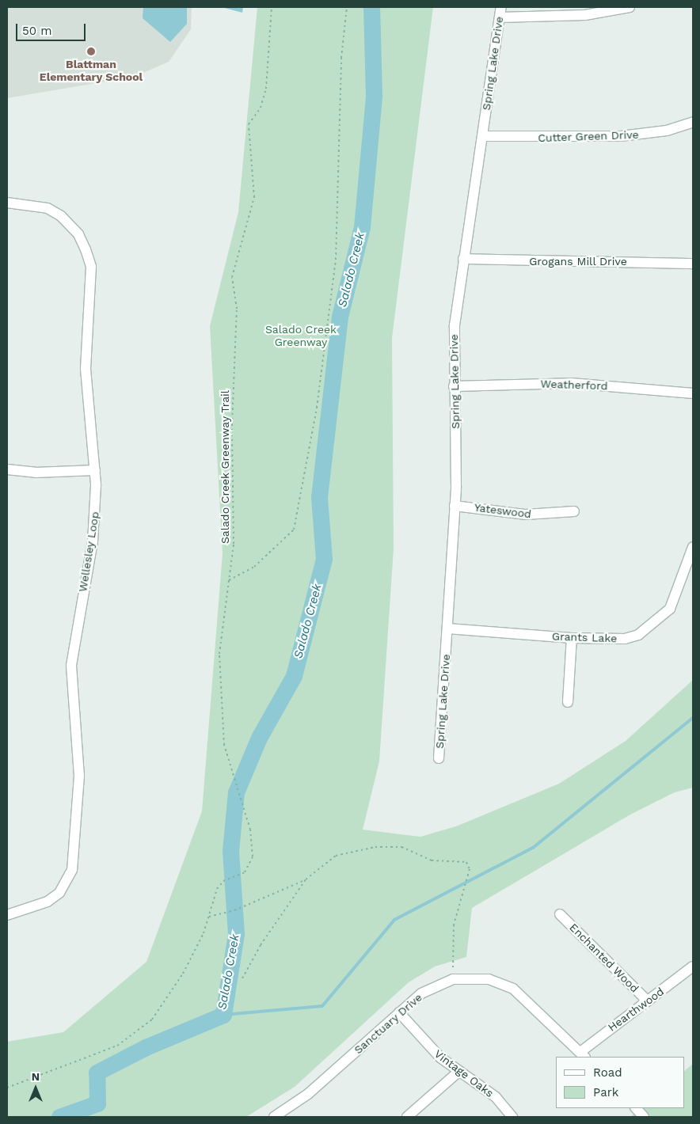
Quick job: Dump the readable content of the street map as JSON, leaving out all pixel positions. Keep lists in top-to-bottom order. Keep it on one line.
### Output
{"streets":{"street":["Spring Lake Drive","Cutter Green Drive","Grogans Mill Drive","Weatherford","Yateswood","Wellesley Loop","Grants Lake","Enchanted Wood","Hearthwood","Sanctuary Drive","Vintage Oaks"],"path":["Salado Creek Greenway Trail"]},"crossings":[["Spring Lake Drive","Cutter Green Drive"],["Spring Lake Drive","Grogans Mill Drive"],["Spring Lake Drive","Weatherford"],["Spring Lake Drive","Yateswood"],["Spring Lake Drive","Grants Lake"],["Enchanted Wood","Hearthwood"],["Hearthwood","Sanctuary Drive"],["Sanctuary Drive","Vintage Oaks"]],"water":["Salado Creek"],"parks":["Salado Creek Greenway"],"places":["Blattman Elementary School"],"legend":["Road","Park"],"scale_bar":"50 m","north":"top"}
